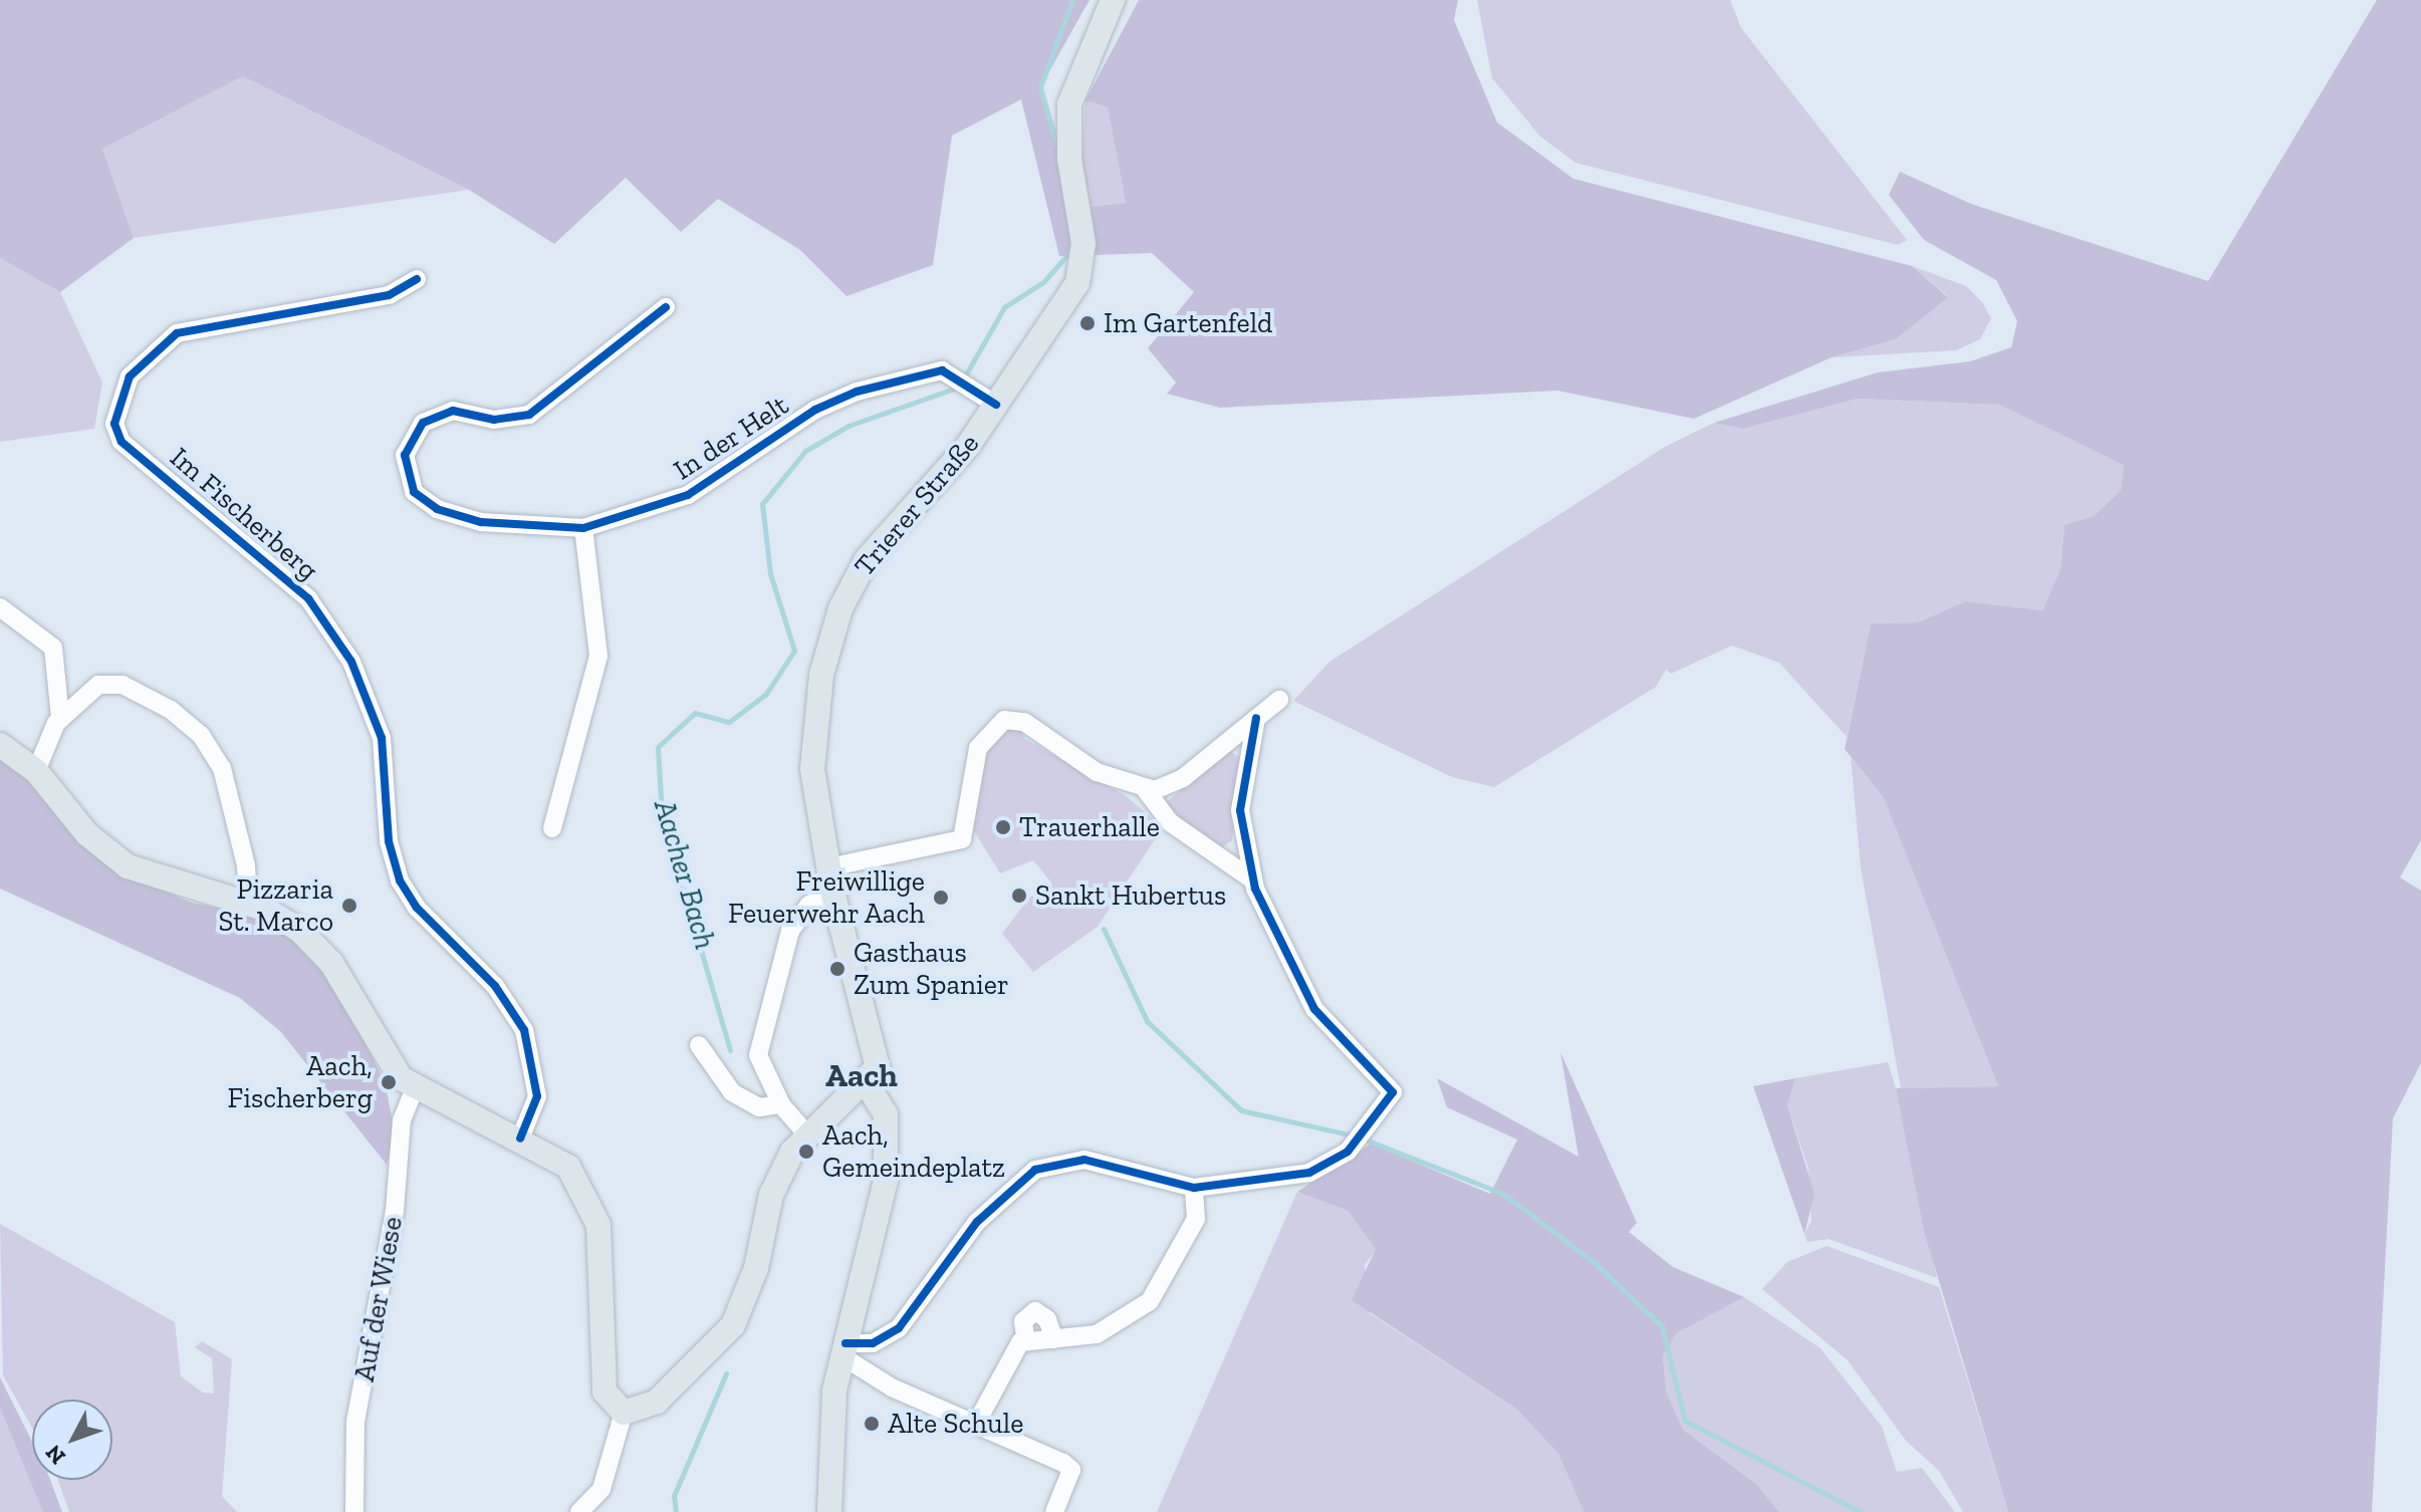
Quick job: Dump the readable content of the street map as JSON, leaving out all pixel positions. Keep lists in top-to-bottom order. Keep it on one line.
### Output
{"streets":{"main road":["Trierer Straße"],"street":["In der Helt","Im Fischerberg","Auf der Wiese"]},"crossings":[["In der Helt","Trierer Straße"]],"districts":["Aach"],"water":["Aacher Bach"],"places":["Im Gartenfeld","Trauerhalle","Sankt Hubertus","Freiwillige Feuerwehr Aach","Pizzaria St. Marco","Gasthaus Zum Spanier","Aach, Fischerberg","Aach, Gemeindeplatz","Alte Schule"],"north":"bottom left"}
